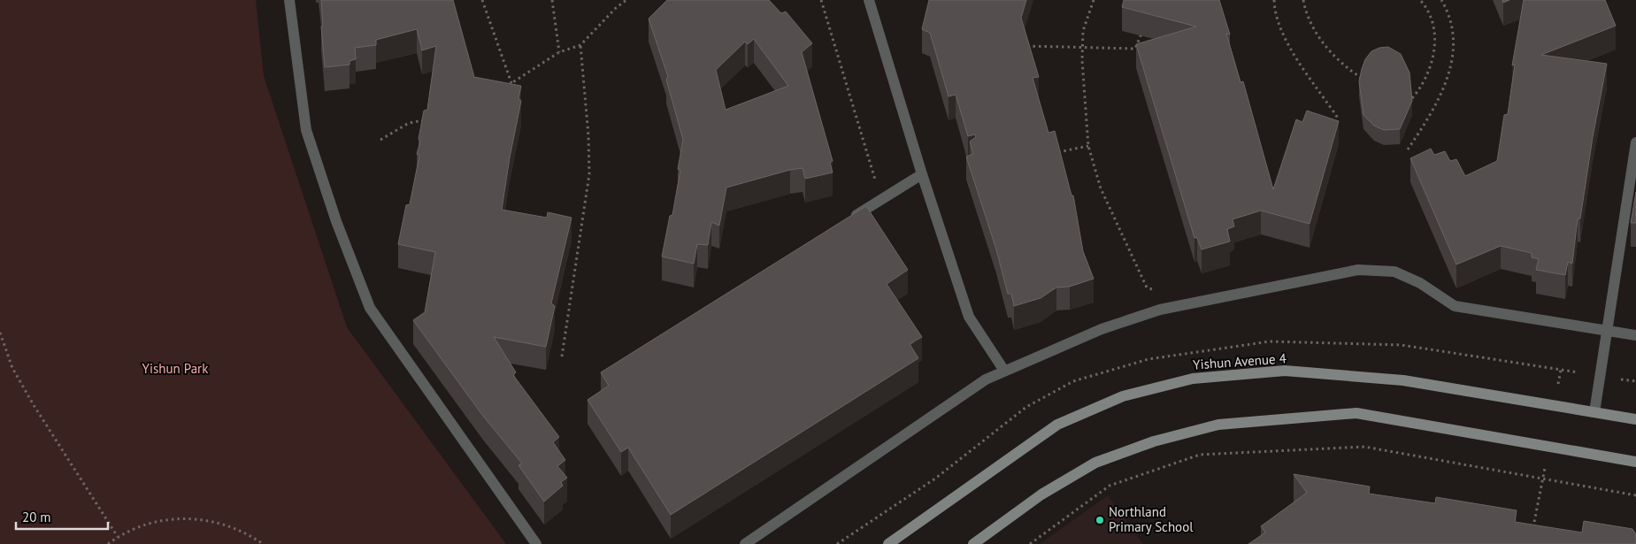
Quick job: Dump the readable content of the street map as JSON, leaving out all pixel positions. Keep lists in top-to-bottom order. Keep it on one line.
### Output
{"streets":{"street":["Yishun Avenue 4"]},"parks":["Yishun Park"],"places":["Northland Primary School"],"scale_bar":"20 m"}
